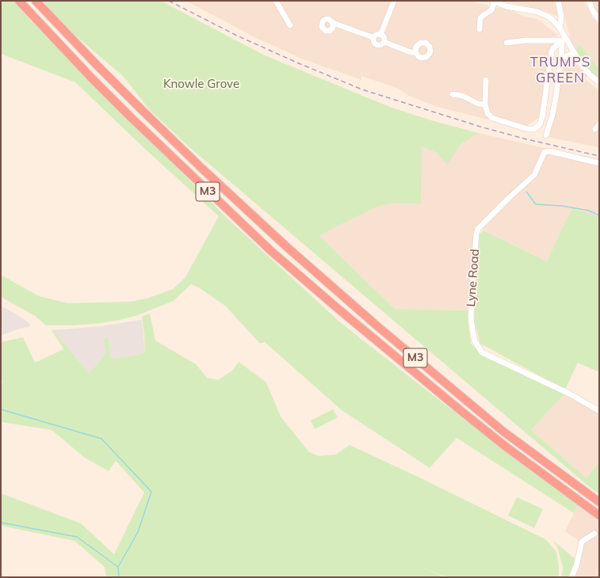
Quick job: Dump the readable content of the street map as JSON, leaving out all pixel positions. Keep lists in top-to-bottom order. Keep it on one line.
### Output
{"streets":{"highway":["M3"],"street":["Lyne Road"]},"districts":["TRUMPS GREEN"],"parks":["Knowle Grove"]}
